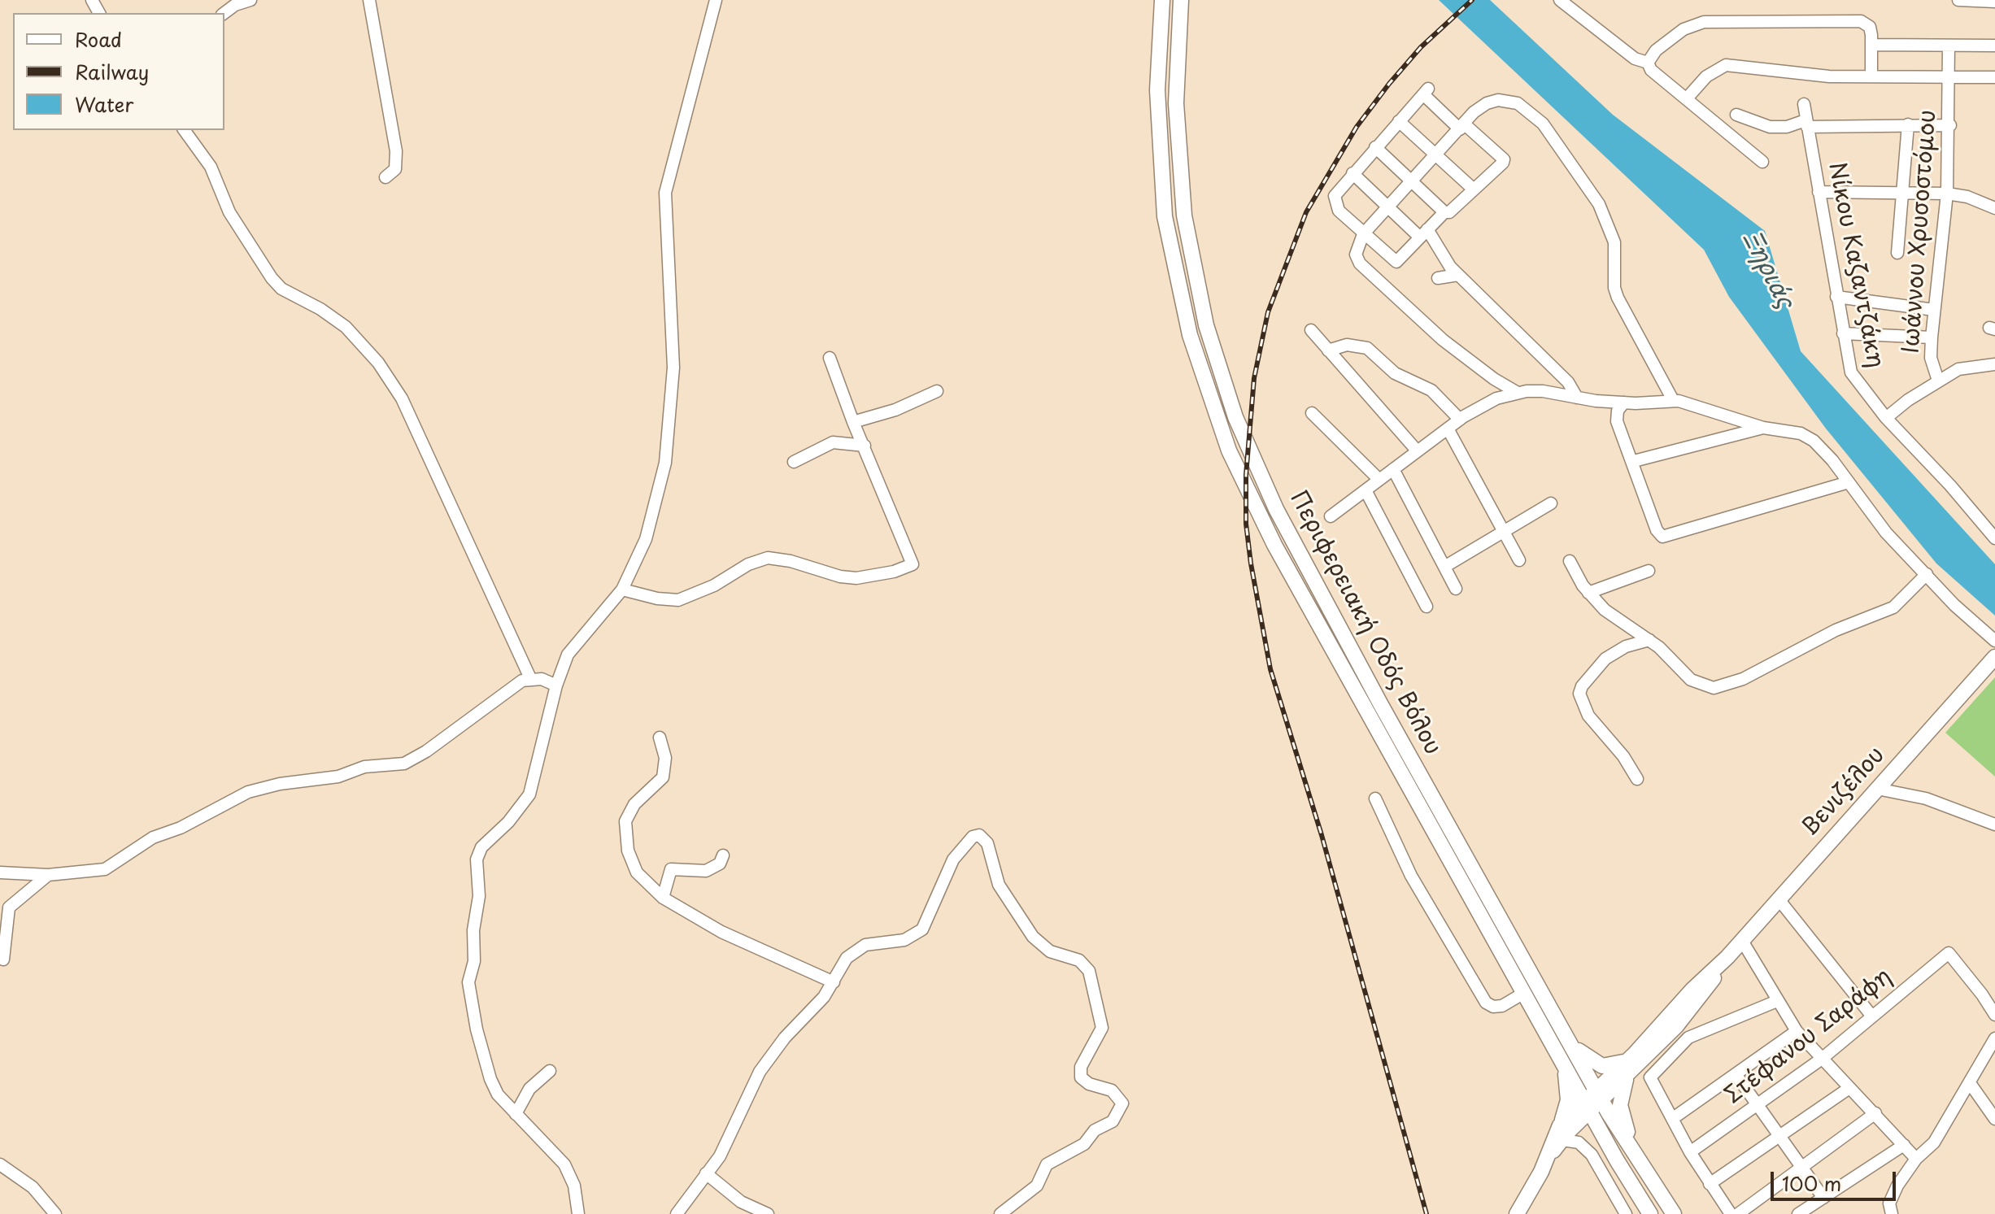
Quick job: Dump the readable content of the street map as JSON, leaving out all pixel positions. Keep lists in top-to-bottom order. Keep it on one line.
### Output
{"streets":{"main road":["Περιφερειακή Οδός Βόλου","Βενιζέλου"],"street":["Ιωάννου Χρυσοστόμου","Νίκου Καζαντζάκη","Στέφανου Σαράφη"]},"crossings":[["Περιφερειακή Οδός Βόλου","Βενιζέλου"]],"water":["Ξηριάς"],"legend":["Road","Railway","Water"],"scale_bar":"100 m"}
